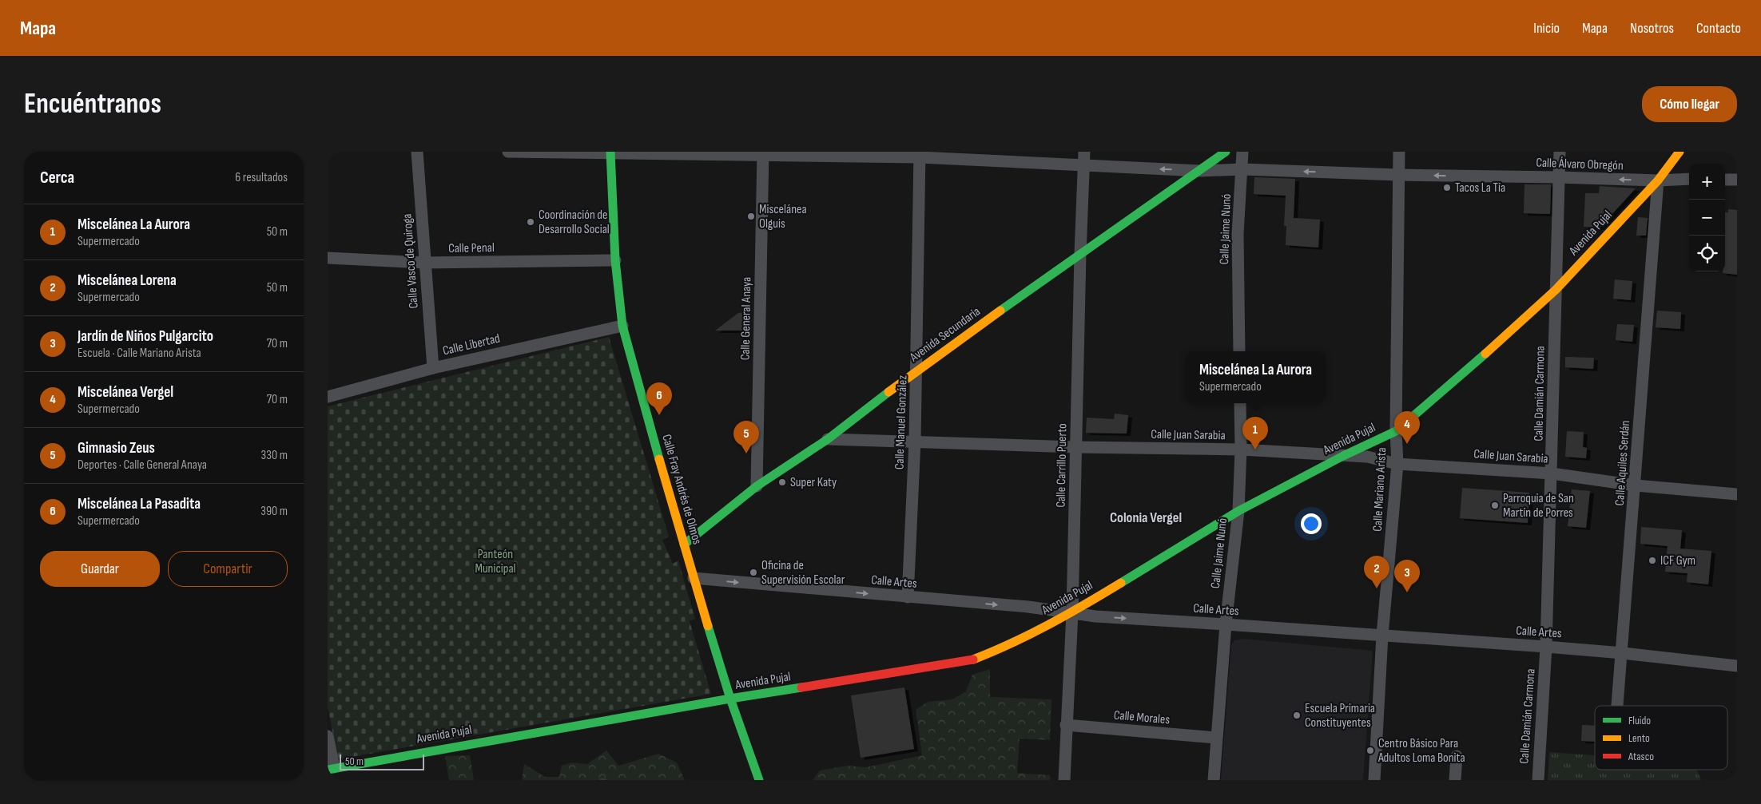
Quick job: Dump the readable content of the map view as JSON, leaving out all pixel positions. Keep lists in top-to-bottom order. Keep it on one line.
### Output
{"streets":{"street":["Calle Álvaro Obregón","Calle Jaime Nunó","Avenida Pujal","Calle Penal","Calle Vasco de Quiroga","Calle General Anaya","Avenida Secundaria","Calle Libertad","Calle Damián Carmona","Calle Manuel González","Calle Juan Sarabia","Calle Aquiles Serdán","Calle Carrillo Puerto","Calle Fray Andrés de Olmos","Calle Mariano Arista","Calle Artes","Calle Morales"]},"crossings":[["Calle Álvaro Obregón","Calle Jaime Nunó"],["Calle Álvaro Obregón","Avenida Pujal"],["Calle Álvaro Obregón","Calle General Anaya"],["Calle Álvaro Obregón","Avenida Secundaria"],["Calle Álvaro Obregón","Calle Damián Carmona"],["Calle Álvaro Obregón","Calle Manuel González"],["Calle Álvaro Obregón","Calle Aquiles Serdán"],["Calle Álvaro Obregón","Calle Carrillo Puerto"],["Calle Álvaro Obregón","Calle Fray Andrés de Olmos"],["Calle Álvaro Obregón","Calle Mariano Arista"],["Calle Jaime Nunó","Avenida Pujal"],["Calle Jaime Nunó","Calle Juan Sarabia"],["Calle Jaime Nunó","Calle Artes"],["Calle Jaime Nunó","Calle Morales"],["Avenida Pujal","Calle Damián Carmona"],["Avenida Pujal","Calle Juan Sarabia"],["Avenida Pujal","Calle Aquiles Serdán"],["Avenida Pujal","Calle Carrillo Puerto"],["Avenida Pujal","Calle Fray Andrés de Olmos"],["Avenida Pujal","Calle Mariano Arista"],["Avenida Pujal","Calle Artes"],["Calle Penal","Calle Vasco de Quiroga"],["Calle Penal","Calle Fray Andrés de Olmos"],["Calle Vasco de Quiroga","Calle Libertad"],["Calle General Anaya","Avenida Secundaria"],["Avenida Secundaria","Calle Manuel González"],["Avenida Secundaria","Calle Juan Sarabia"],["Avenida Secundaria","Calle Carrillo Puerto"],["Avenida Secundaria","Calle Fray Andrés de Olmos"],["Calle Libertad","Calle Fray Andrés de Olmos"],["Calle Damián Carmona","Calle Juan Sarabia"],["Calle Damián Carmona","Calle Artes"],["Calle Manuel González","Calle Juan Sarabia"],["Calle Manuel González","Calle Artes"],["Calle Juan Sarabia","Calle Aquiles Serdán"],["Calle Juan Sarabia","Calle Carrillo Puerto"],["Calle Juan Sarabia","Calle Mariano Arista"],["Calle Aquiles Serdán","Calle Artes"],["Calle Carrillo Puerto","Calle Artes"],["Calle Carrillo Puerto","Calle Morales"],["Calle Fray Andrés de Olmos","Calle Artes"],["Calle Mariano Arista","Calle Artes"]],"one_way":["Calle Álvaro Obregón","Calle Artes"],"districts":["Colonia Vergel"],"parks":["Panteón Municipal"],"places":["Tacos La Tía","Miscelánea Olguis","Coordinación de Desarrollo Social","Super Katy","Parroquia de San Martín de Porres","ICF Gym","Oficina de Supervisión Escolar","Escuela Primaria Constituyentes","Centro Básico Para Adultos Loma Bonita"],"legend":["Fluido","Lento","Atasco"],"scale_bar":"50 m","page":{"header":"Mapa","nav":["Inicio","Mapa","Nosotros","Contacto"],"buttons":["Cómo llegar",["Guardar","Compartir"]],"title":"Encuéntranos","heading":["Cerca","6 resultados"],"map_buttons":["+","−"],"list":[{"mark":"1","name":"Miscelánea La Aurora","note":"Supermercado","value":"50 m"},{"mark":"2","name":"Miscelánea Lorena","note":"Supermercado","value":"50 m"},{"mark":"3","name":"Jardín de Niños Pulgarcito","note":"Escuela · Calle Mariano Arista","value":"70 m"},{"mark":"4","name":"Miscelánea Vergel","note":"Supermercado","value":"70 m"},{"mark":"5","name":"Gimnasio Zeus","note":"Deportes · Calle General Anaya","value":"330 m"},{"mark":"6","name":"Miscelánea La Pasadita","note":"Supermercado","value":"390 m"}],"popup":["Miscelánea La Aurora","Supermercado"],"pins":["6","4","1","5","2","3"],"scale":"50 m"}}
